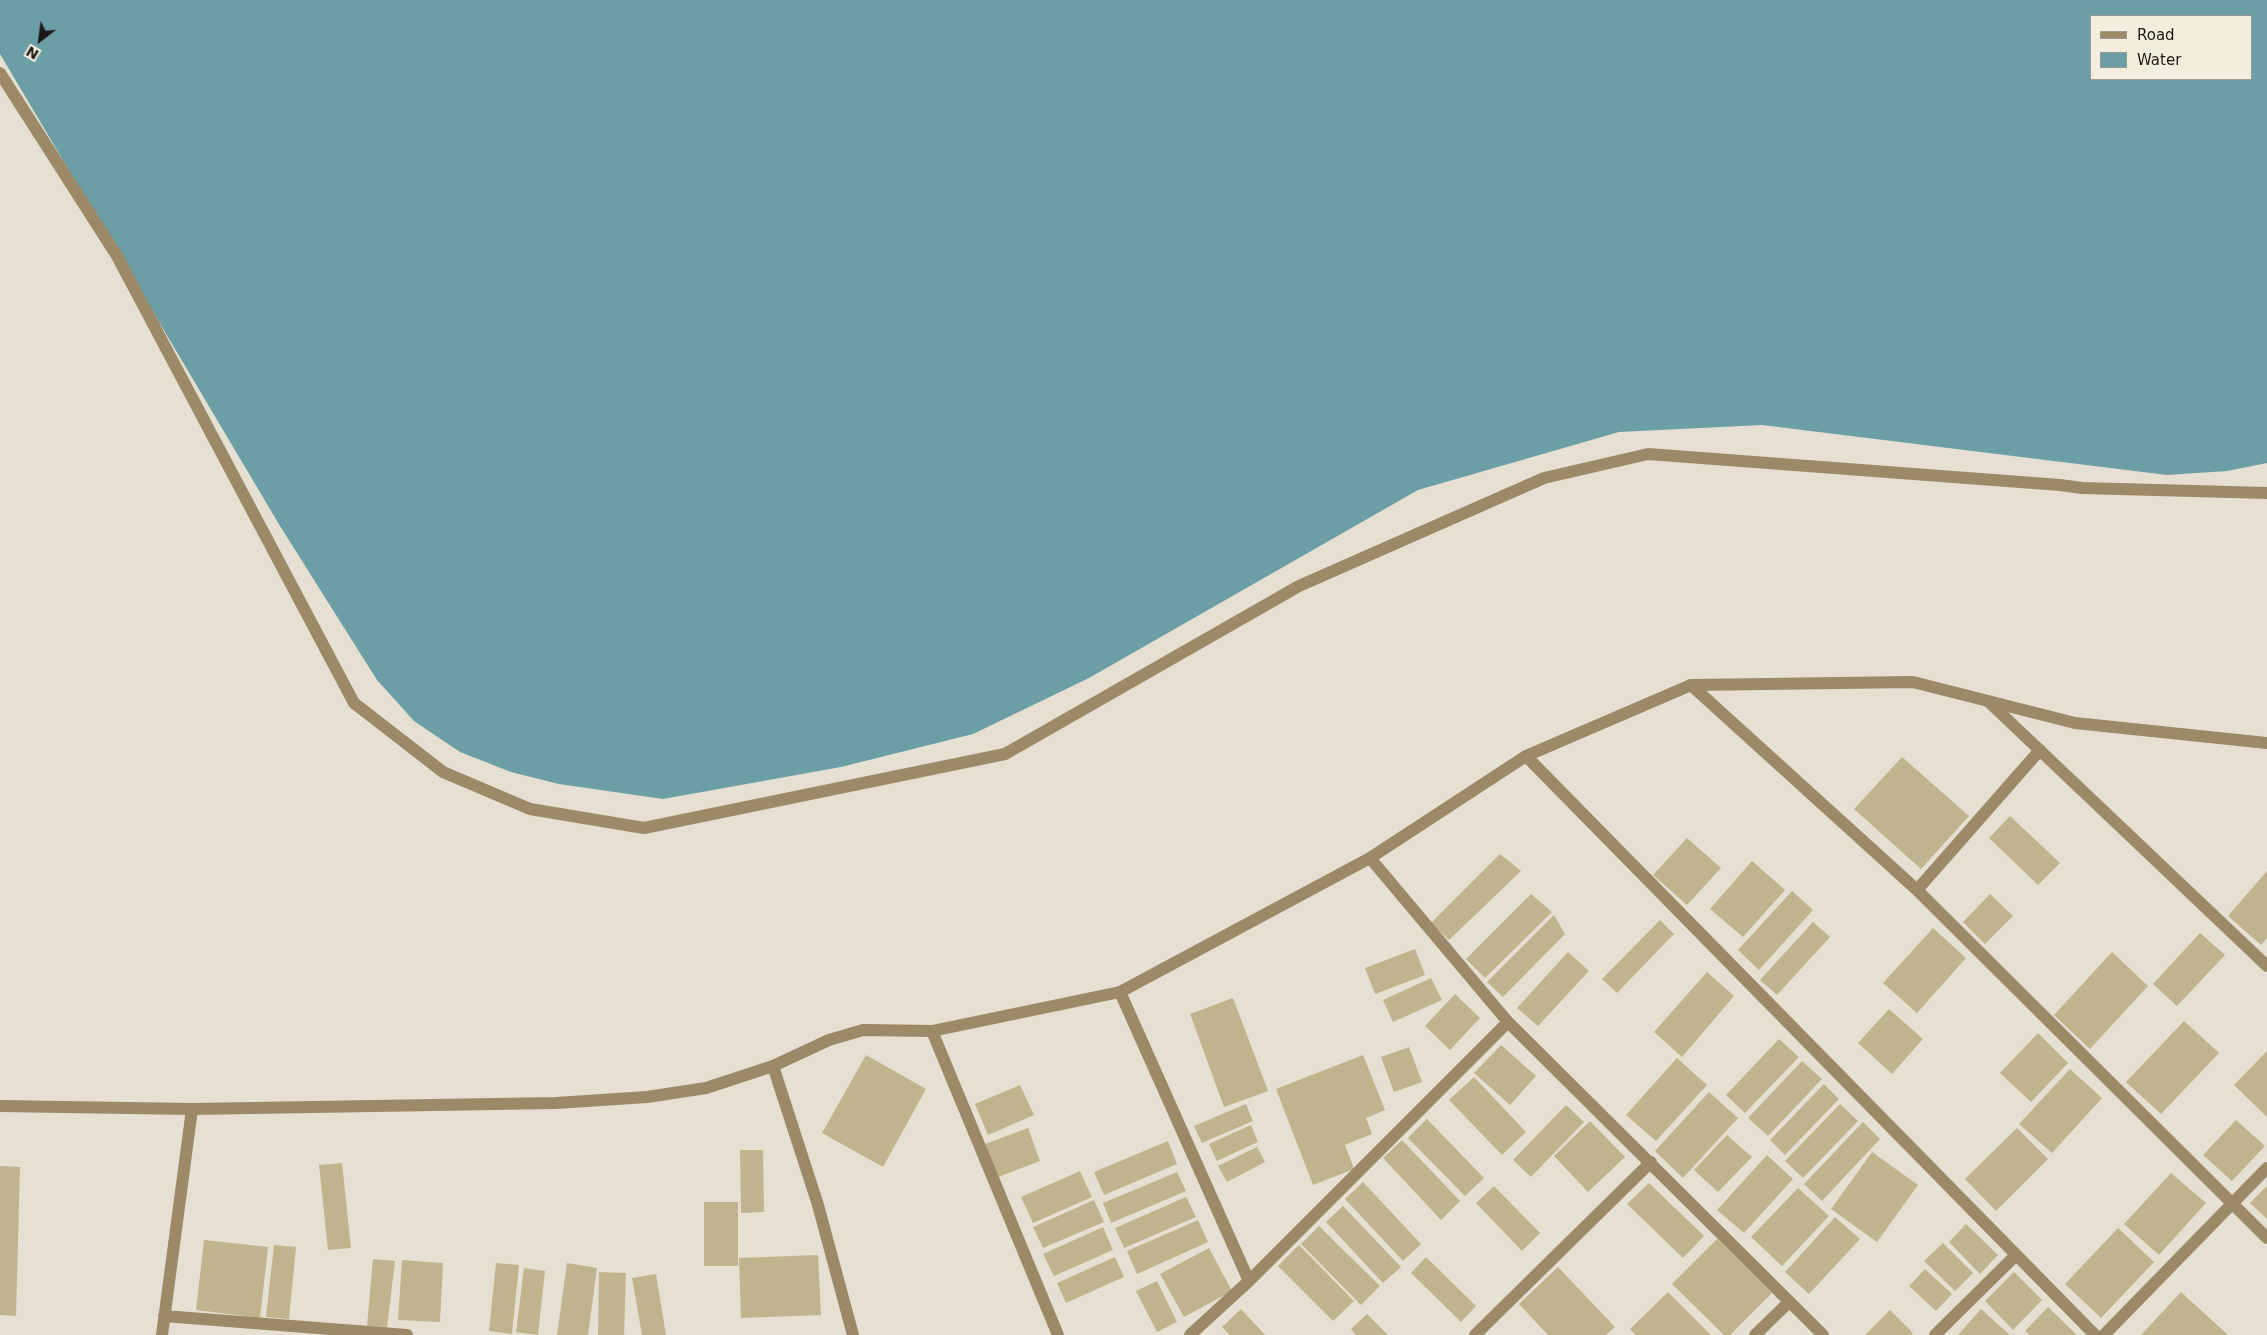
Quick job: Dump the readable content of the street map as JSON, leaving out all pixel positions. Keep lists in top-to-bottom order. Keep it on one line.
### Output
{"legend":["Road","Water"],"north":"bottom left"}
